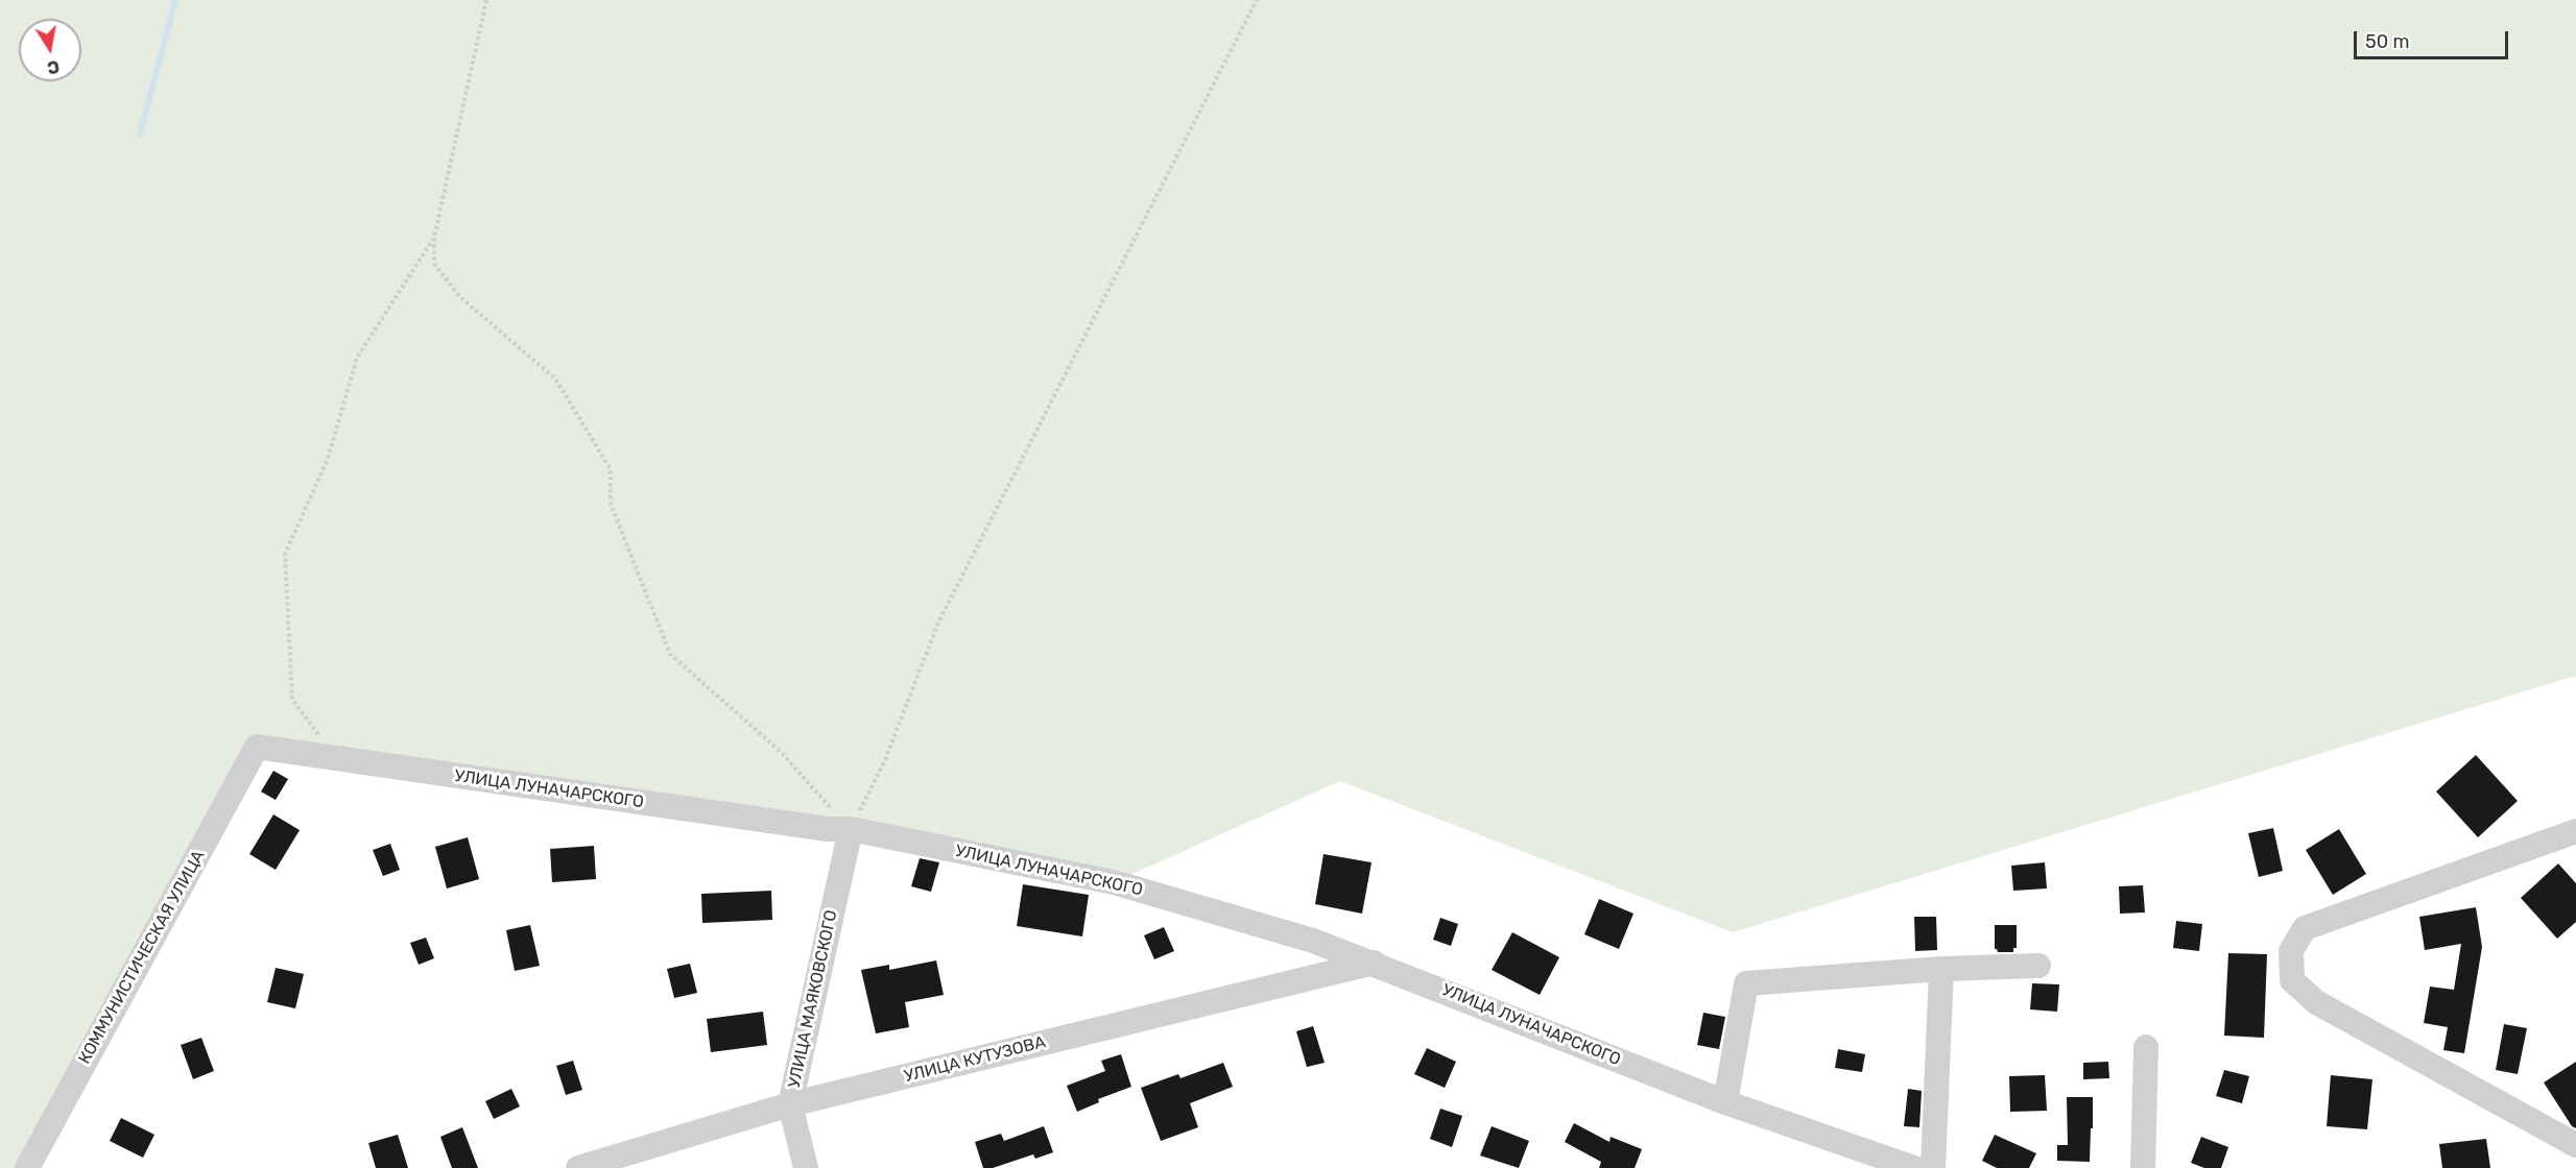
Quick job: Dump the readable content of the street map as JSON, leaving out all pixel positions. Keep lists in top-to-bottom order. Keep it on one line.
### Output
{"streets":{"street":["УЛИЦА ЛУНАЧАРСКОГО","КОММУНИСТИЧЕСКАЯ УЛИЦА","УЛИЦА МАЯКОВСКОГО","УЛИЦА КУТУЗОВА"]},"crossings":[["УЛИЦА ЛУНАЧАРСКОГО","КОММУНИСТИЧЕСКАЯ УЛИЦА"],["УЛИЦА ЛУНАЧАРСКОГО","УЛИЦА МАЯКОВСКОГО"],["УЛИЦА ЛУНАЧАРСКОГО","УЛИЦА КУТУЗОВА"],["УЛИЦА МАЯКОВСКОГО","УЛИЦА КУТУЗОВА"]],"scale_bar":"50 m","north":"bottom"}
